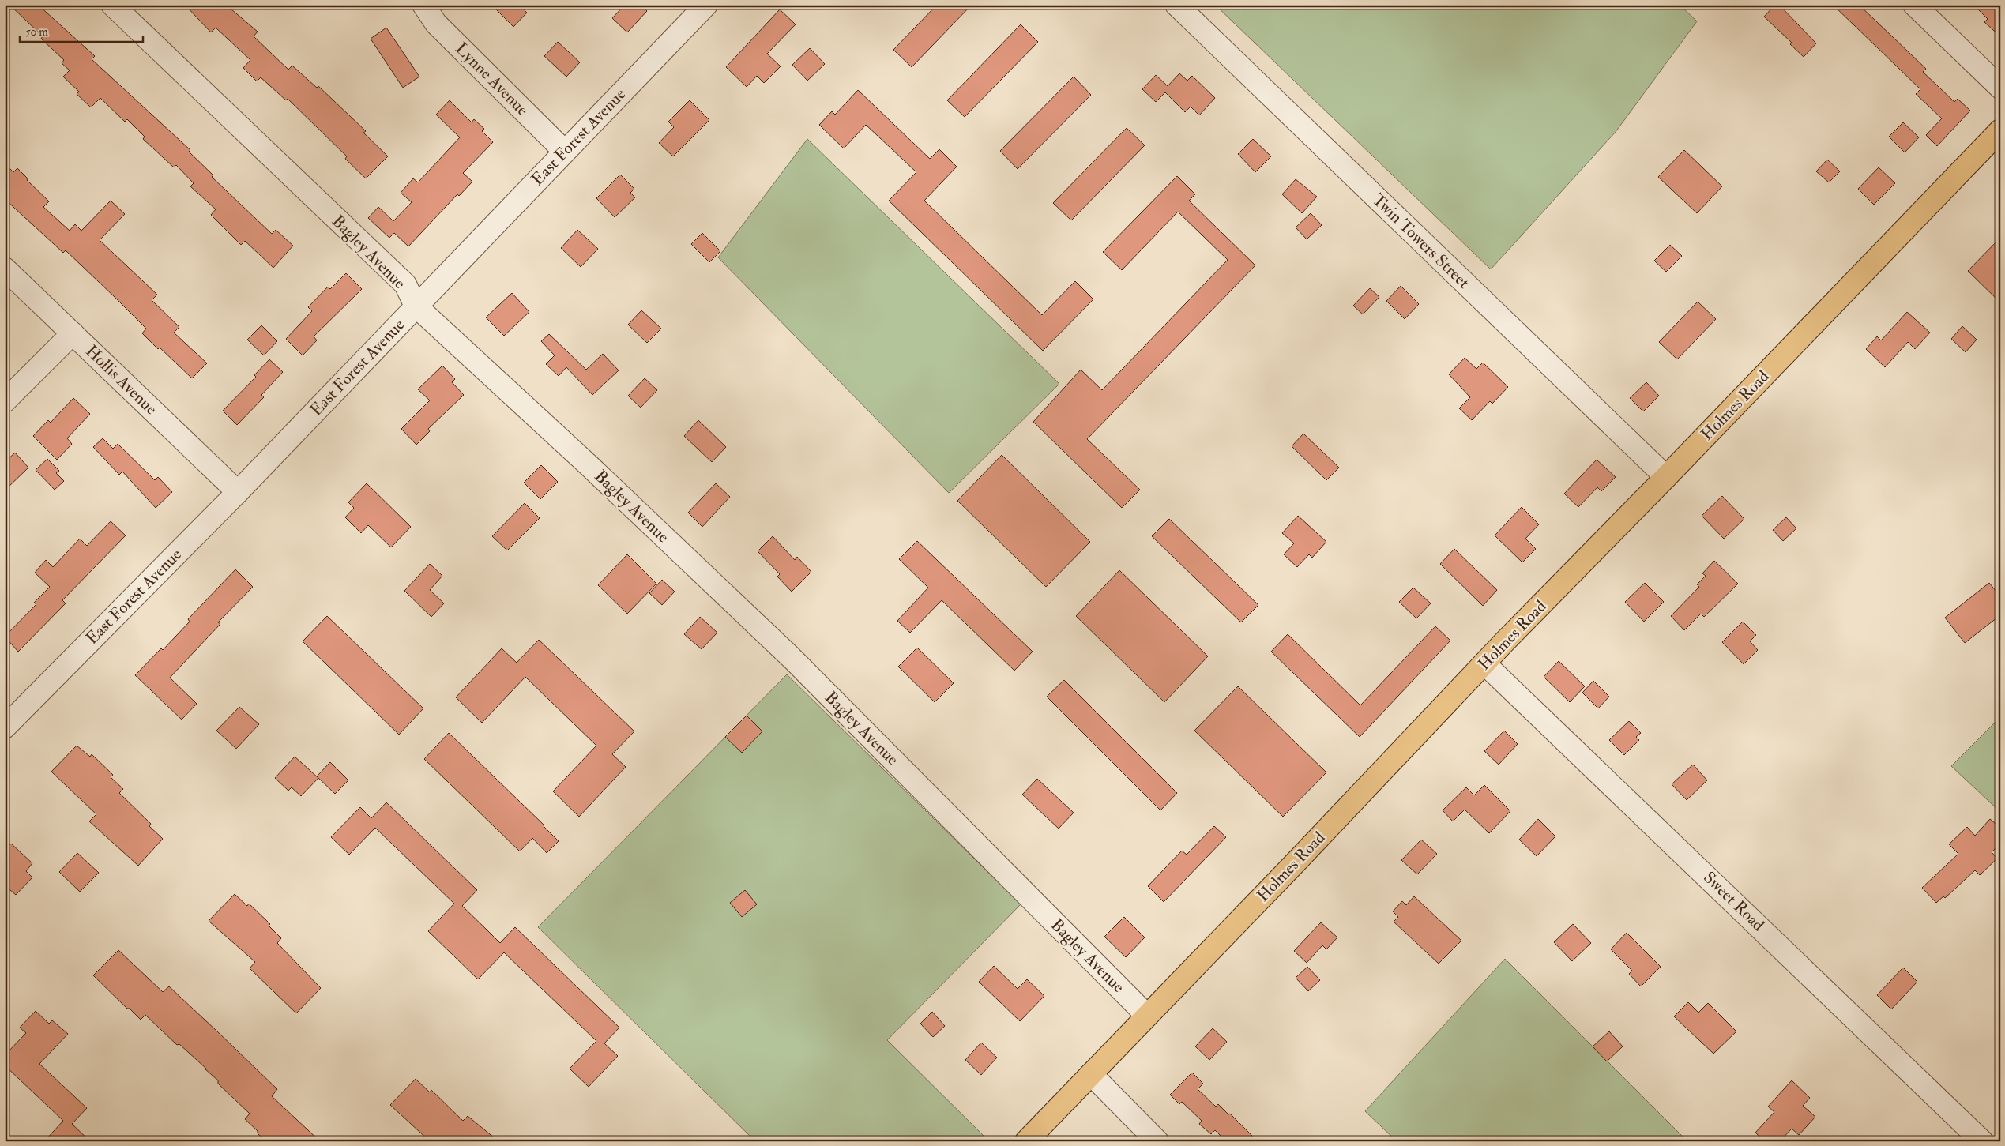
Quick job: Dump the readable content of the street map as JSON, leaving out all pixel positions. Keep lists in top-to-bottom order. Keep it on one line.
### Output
{"streets":{"main road":["Holmes Road"],"street":["Lynne Avenue","East Forest Avenue","Twin Towers Street","Bagley Avenue","Hollis Avenue","Sweet Road"]},"crossings":[["Lynne Avenue","East Forest Avenue"],["East Forest Avenue","Bagley Avenue"],["East Forest Avenue","Hollis Avenue"],["Twin Towers Street","Holmes Road"],["Bagley Avenue","Holmes Road"],["Holmes Road","Sweet Road"]],"scale_bar":"50 m"}
